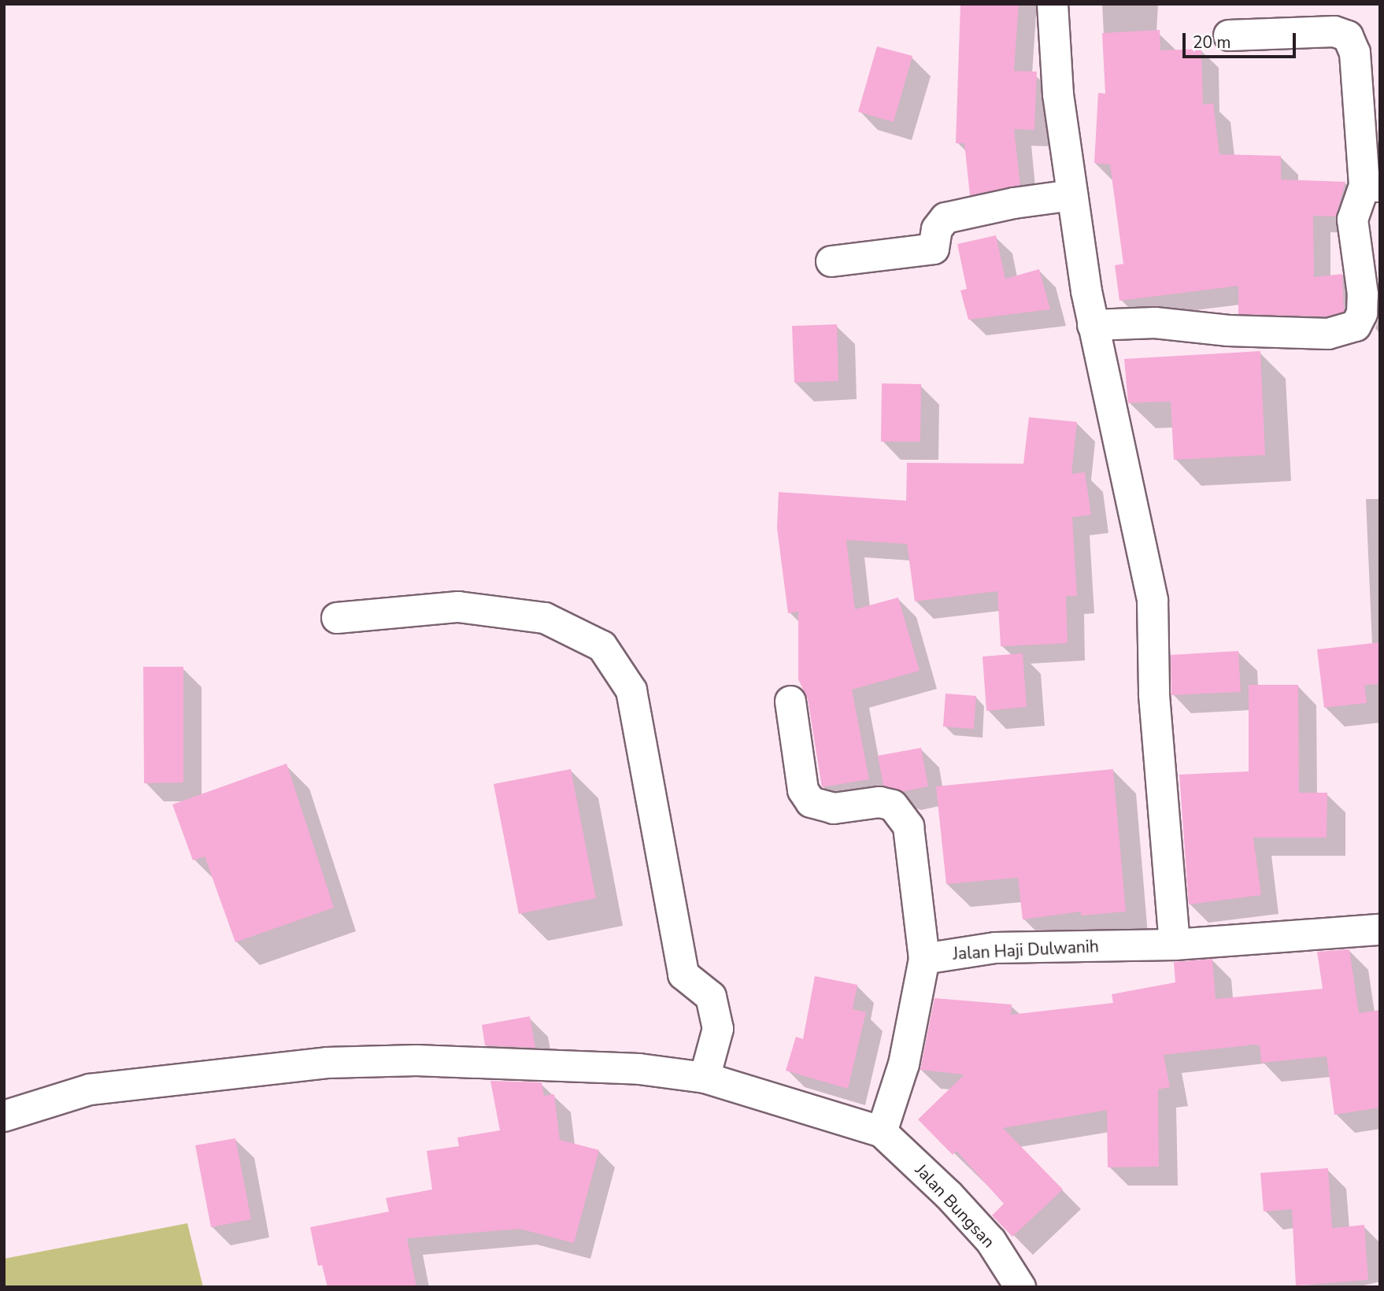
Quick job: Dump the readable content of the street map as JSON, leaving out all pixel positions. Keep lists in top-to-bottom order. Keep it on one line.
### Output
{"streets":{"street":["Jalan Haji Dulwanih","Jalan Bungsan"]},"scale_bar":"20 m"}
